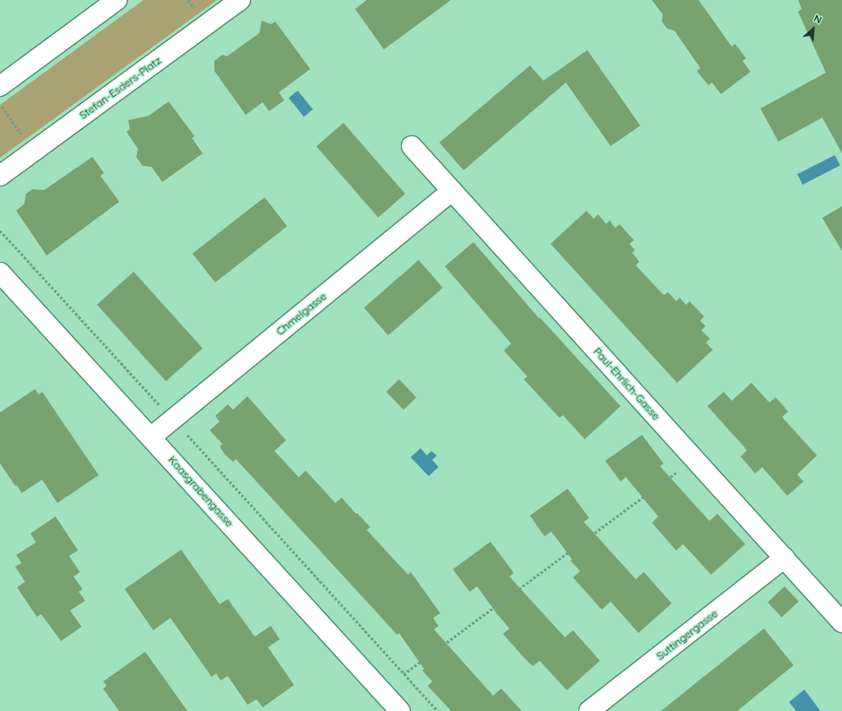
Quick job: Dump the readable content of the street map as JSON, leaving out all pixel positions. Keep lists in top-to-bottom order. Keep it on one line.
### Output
{"streets":{"street":["Stefan-Esders-Platz","Chmelgasse","Paul-Ehrlich-Gasse","Kaasgrabengasse","Suttingergasse"]},"crossings":[["Chmelgasse","Paul-Ehrlich-Gasse"],["Chmelgasse","Kaasgrabengasse"],["Paul-Ehrlich-Gasse","Suttingergasse"]],"north":"top right"}
